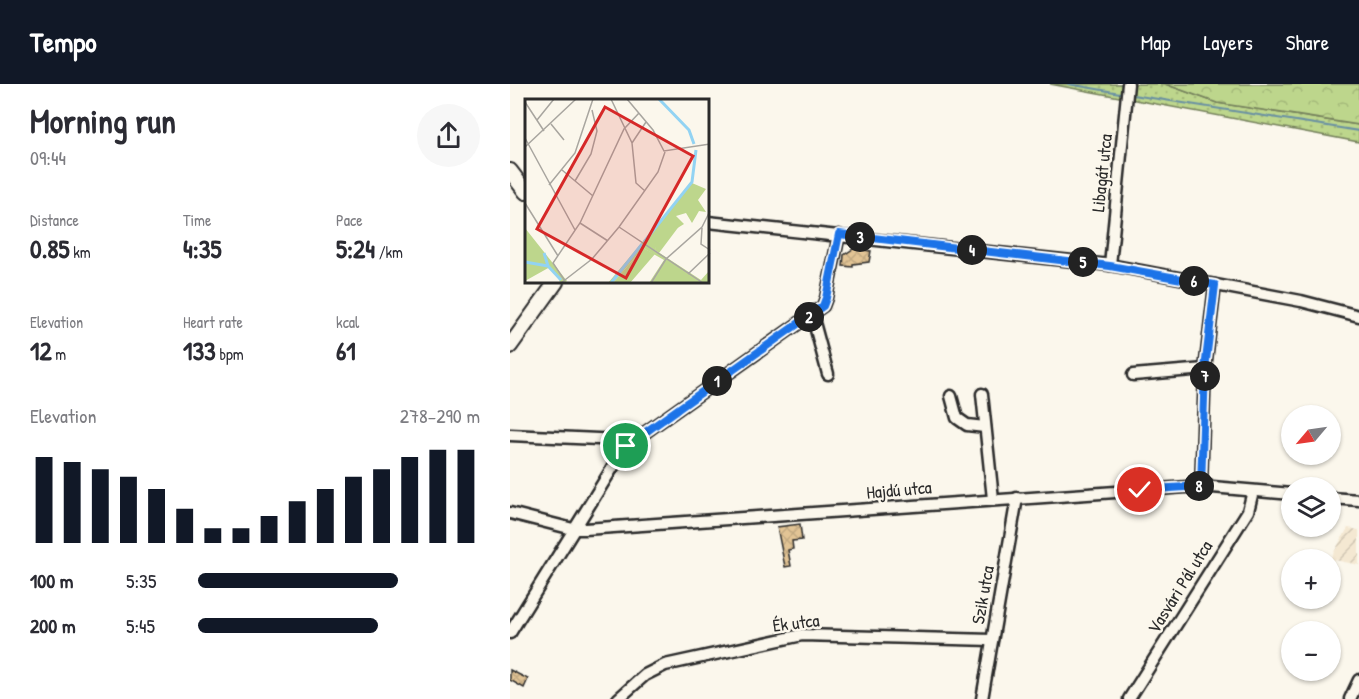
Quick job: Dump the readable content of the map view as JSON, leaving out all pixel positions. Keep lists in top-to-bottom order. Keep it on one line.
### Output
{"streets":{"street":["Libagát utca","Hajdú utca","Vasvári Pál utca","Szik utca","Ék utca"]},"crossings":[["Hajdú utca","Vasvári Pál utca"],["Hajdú utca","Szik utca"],["Szik utca","Ék utca"]],"north":"bottom left","page":{"header":"Tempo","nav":["Map","Layers","Share"],"heading":["Morning run","09:44"],"stats":[["Distance","0.85 km"],["Time","4:35"],["Pace","5:24 /km"],["Elevation","12 m"],["Heart rate","133 bpm"],["kcal","61"]],"pins":["3","4","5","6","2","7","1","8"],"chart":["Elevation","278–290 m"],"map_buttons":["+","−"],"list":[{"name":"100 m","note":"5:35"},{"name":"200 m","note":"5:45"}]}}
